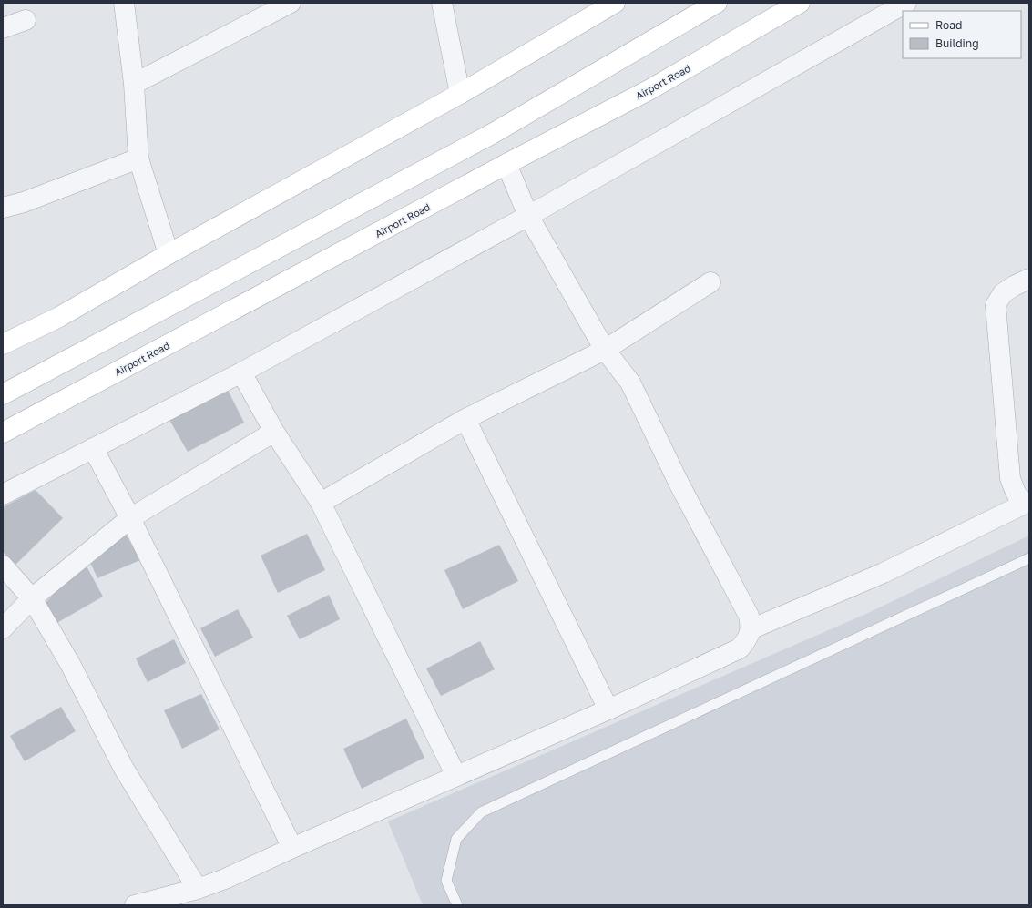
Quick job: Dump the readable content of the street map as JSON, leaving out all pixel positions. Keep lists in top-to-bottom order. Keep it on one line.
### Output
{"streets":{"street":["Airport Road"]},"legend":["Road","Building"]}
